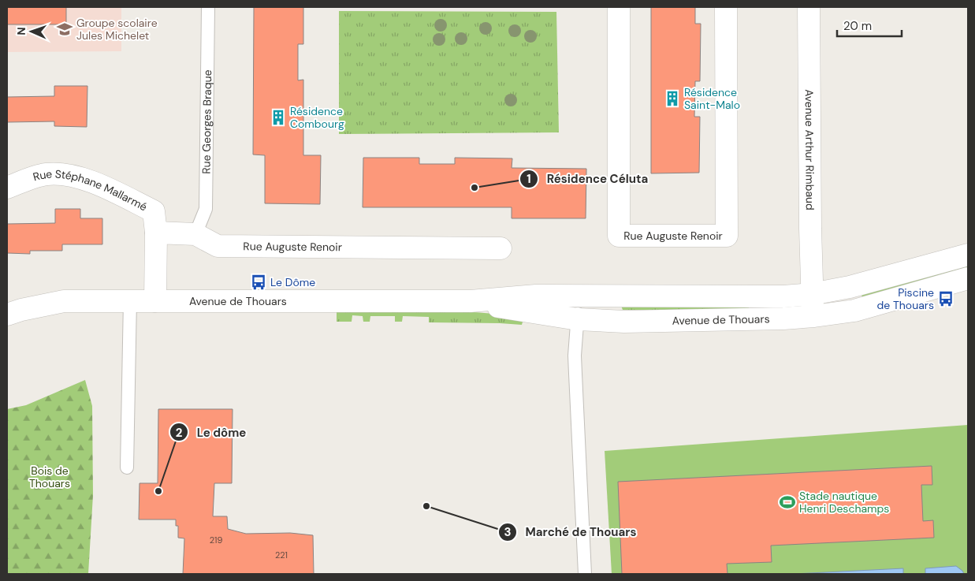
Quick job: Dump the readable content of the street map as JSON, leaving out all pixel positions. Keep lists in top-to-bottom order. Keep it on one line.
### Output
{"streets":{"street":["Avenue Arthur Rimbaud","Rue Stéphane Mallarmé","Rue Auguste Renoir","Avenue de Thouars"],"lane":["Rue Georges Braque"]},"crossings":[["Rue Georges Braque","Rue Auguste Renoir"],["Avenue Arthur Rimbaud","Avenue de Thouars"],["Rue Stéphane Mallarmé","Rue Auguste Renoir"]],"parks":["Bois de Thouars"],"places":{"school or university":["Groupe scolaire Jules Michelet"],"building":["Résidence Saint-Malo","Résidence Combourg"],"other":["Résidence Céluta","Le dôme","Marché de Thouars"],"bus stop":["Le Dôme","Piscine de Thouars"],"sports":["Stade nautique Henri Deschamps"]},"house_numbers":["219","221"],"scale_bar":"20 m","north":"left"}
